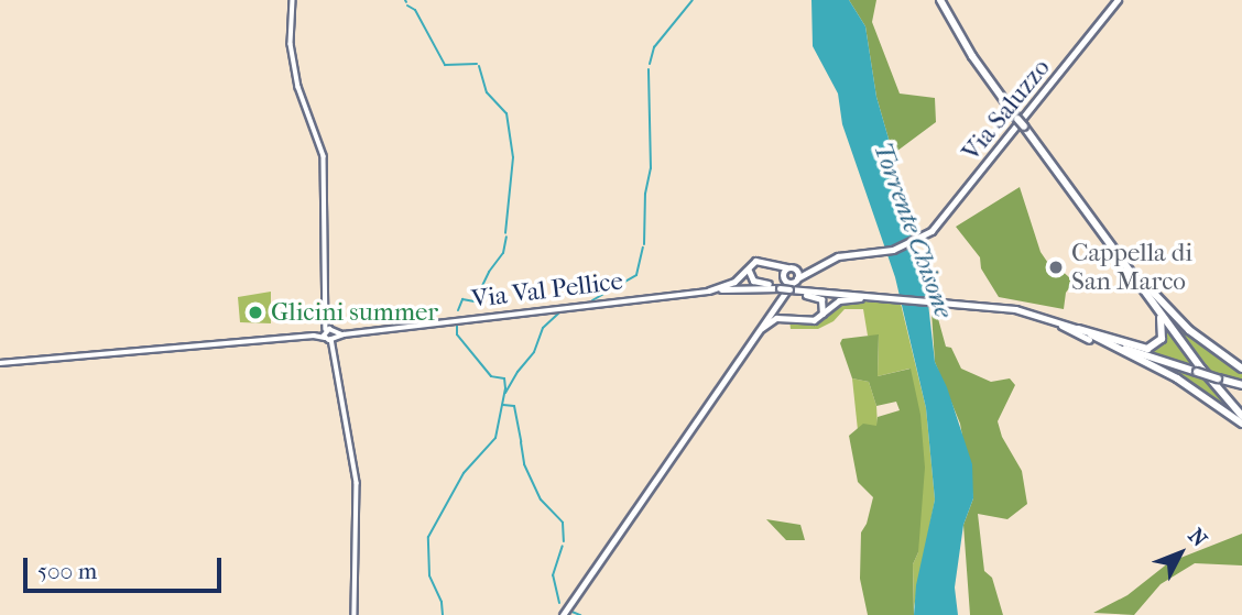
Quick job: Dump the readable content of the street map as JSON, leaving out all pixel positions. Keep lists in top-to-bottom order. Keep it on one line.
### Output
{"streets":{"main road":["Via Saluzzo"],"street":["Via Val Pellice"]},"water":["Torrente Chisone"],"places":["Cappella di San Marco","Glicini summer"],"scale_bar":"500 m","north":"top right"}
